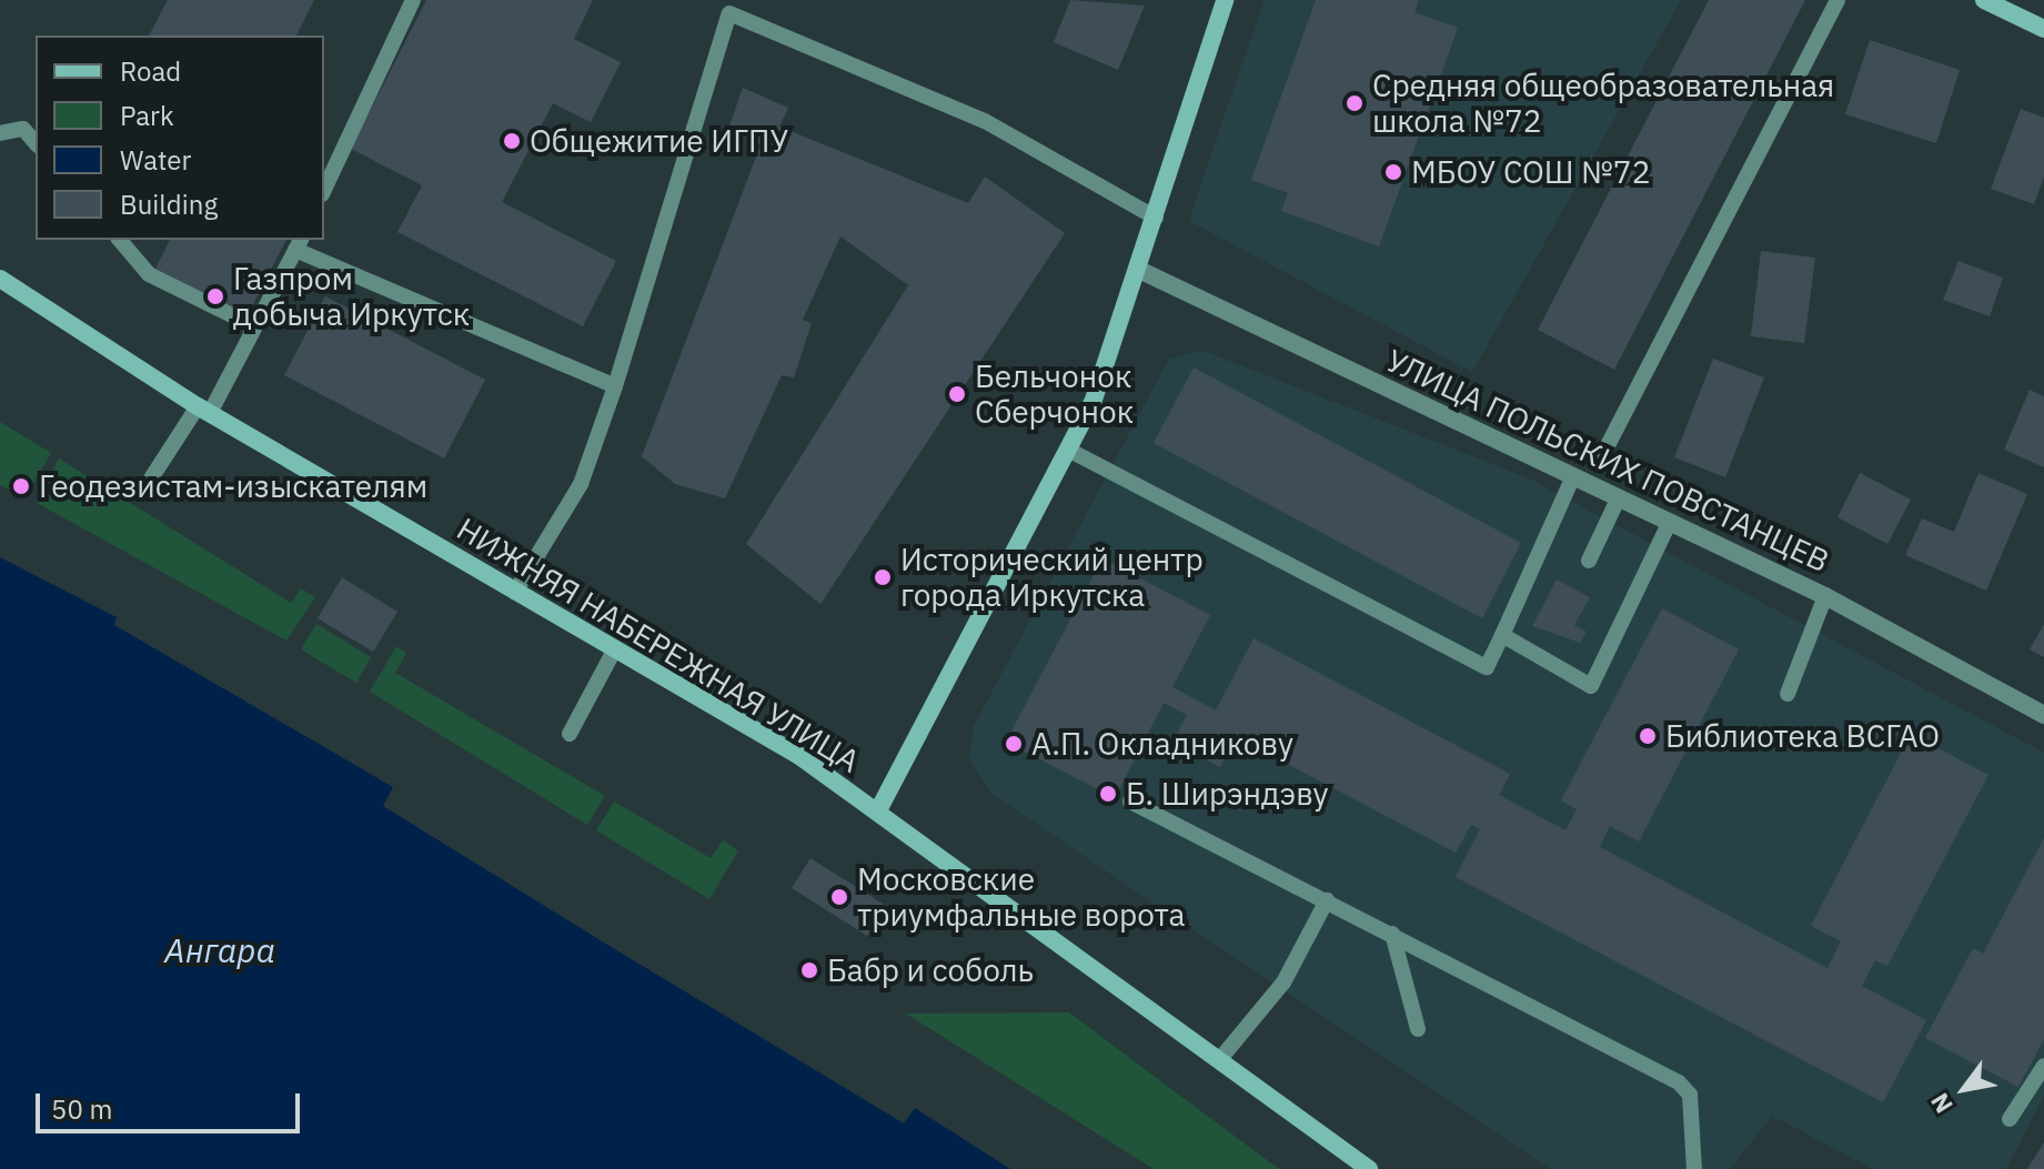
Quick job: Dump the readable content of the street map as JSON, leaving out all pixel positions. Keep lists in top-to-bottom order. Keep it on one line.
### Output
{"streets":{"main road":["НИЖНЯЯ НАБЕРЕЖНАЯ УЛИЦА"],"street":["УЛИЦА ПОЛЬСКИХ ПОВСТАНЦЕВ"]},"water":["Ангара"],"places":["Средняя общеобразовательная школа №72","Общежитие ИГПУ","МБОУ СОШ №72","Газпром добыча Иркутск","Бельчонок Сберчонок","Геодезистам-изыскателям","Исторический центр города Иркутска","Библиотека ВСГАО","А.П. Окладникову","Б. Ширэндэву","Московские триумфальные ворота","Бабр и соболь"],"legend":["Road","Park","Water","Building"],"scale_bar":"50 m","north":"bottom left"}
